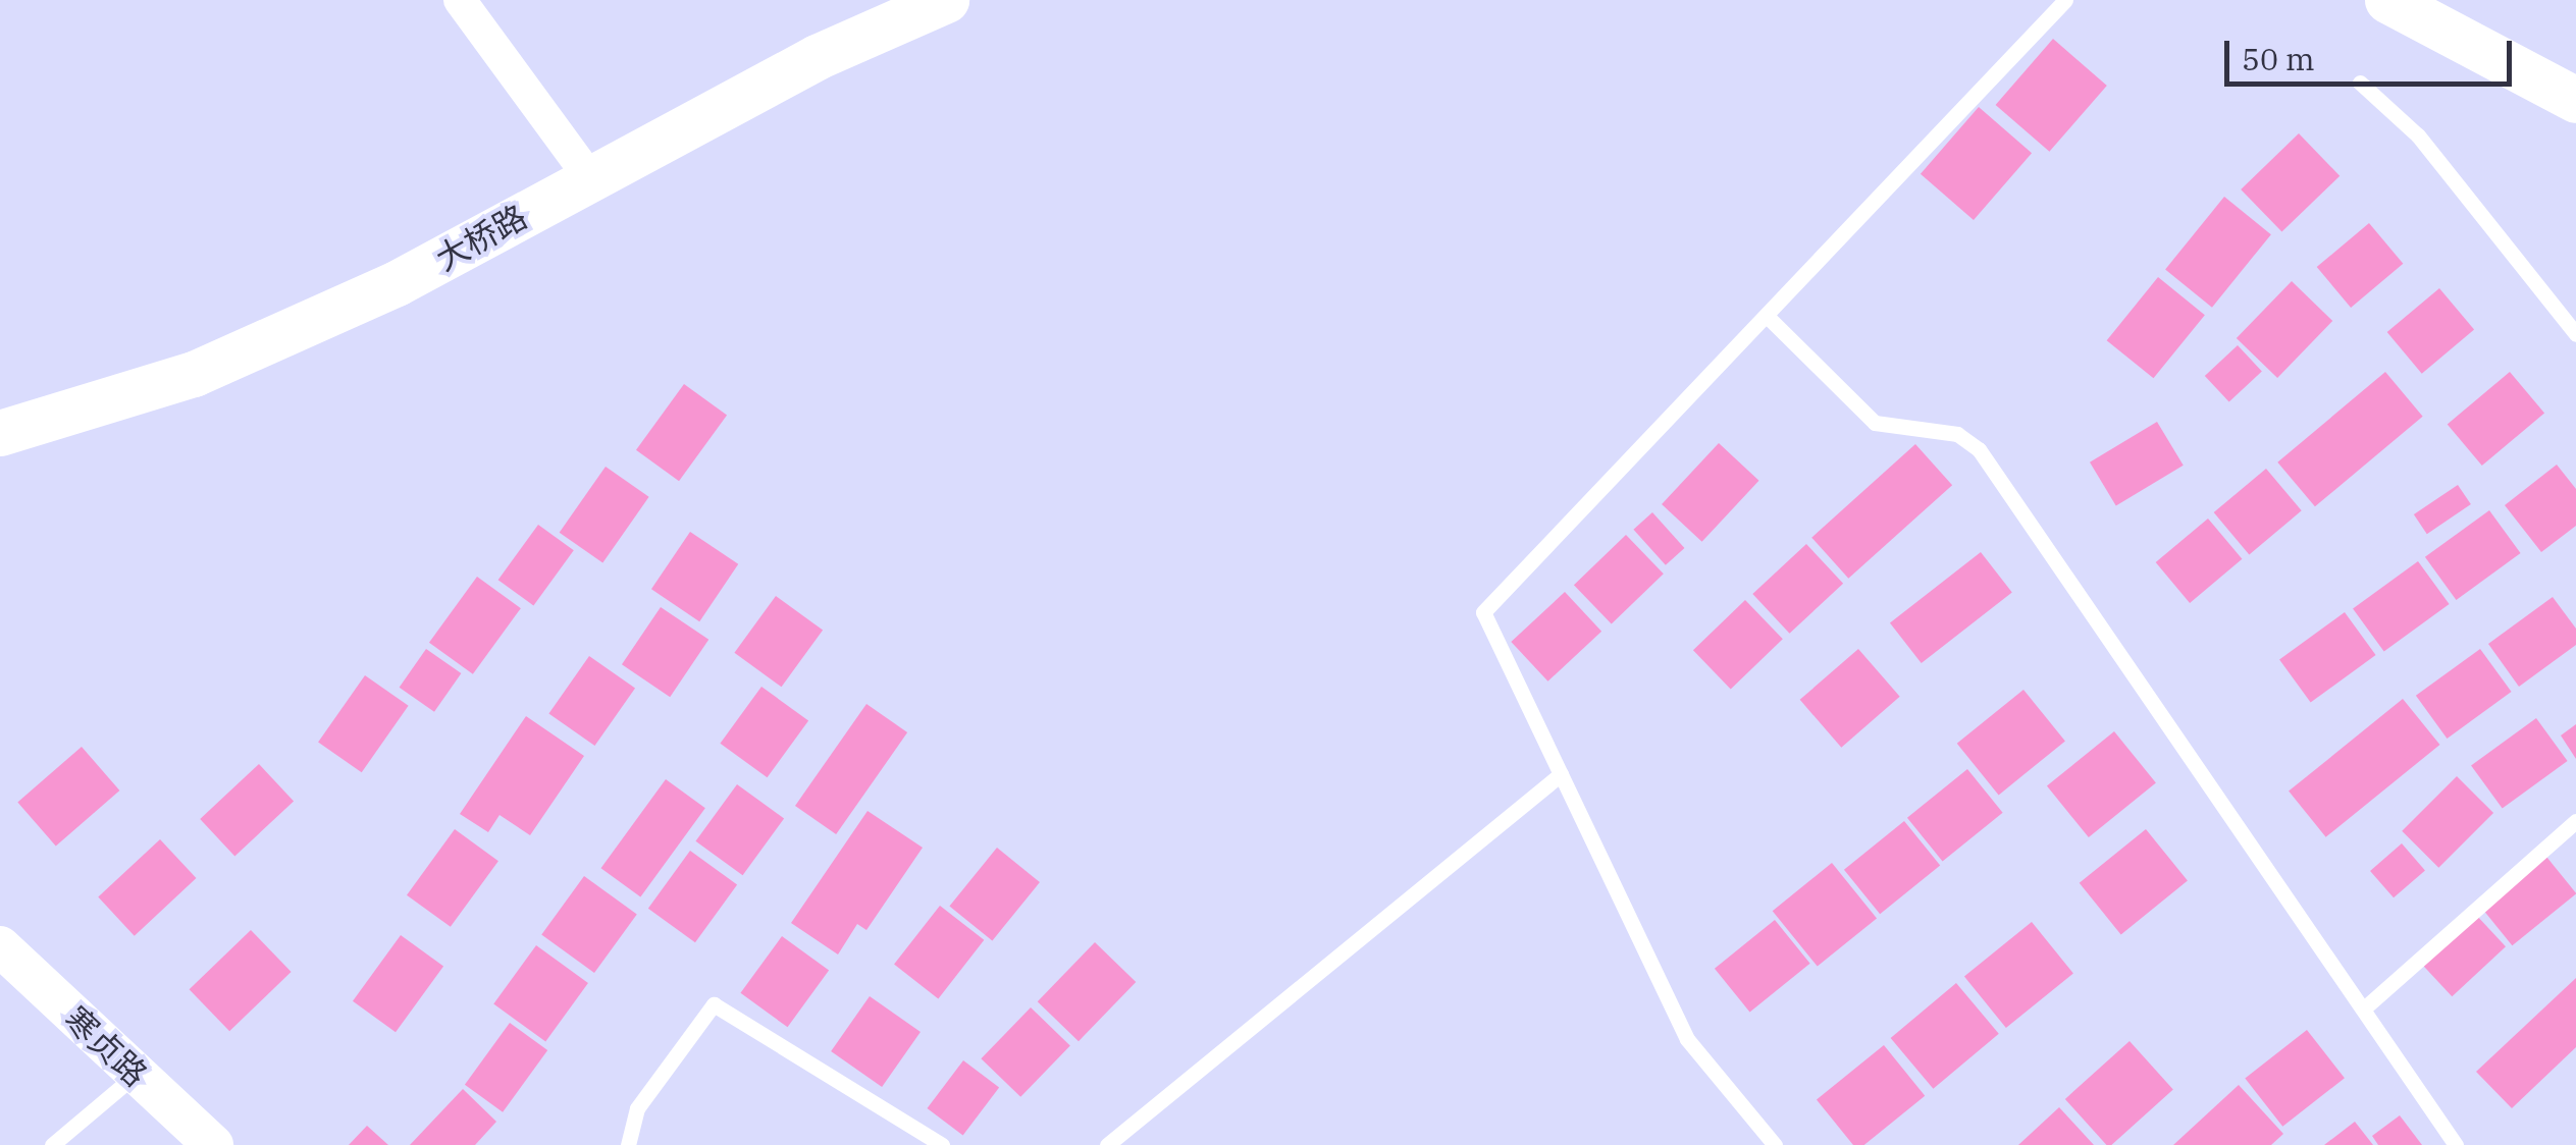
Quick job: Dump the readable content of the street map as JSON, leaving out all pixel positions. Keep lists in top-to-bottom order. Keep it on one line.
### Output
{"streets":{"main road":["大桥路"],"street":["寒贞路"]},"scale_bar":"50 m"}
